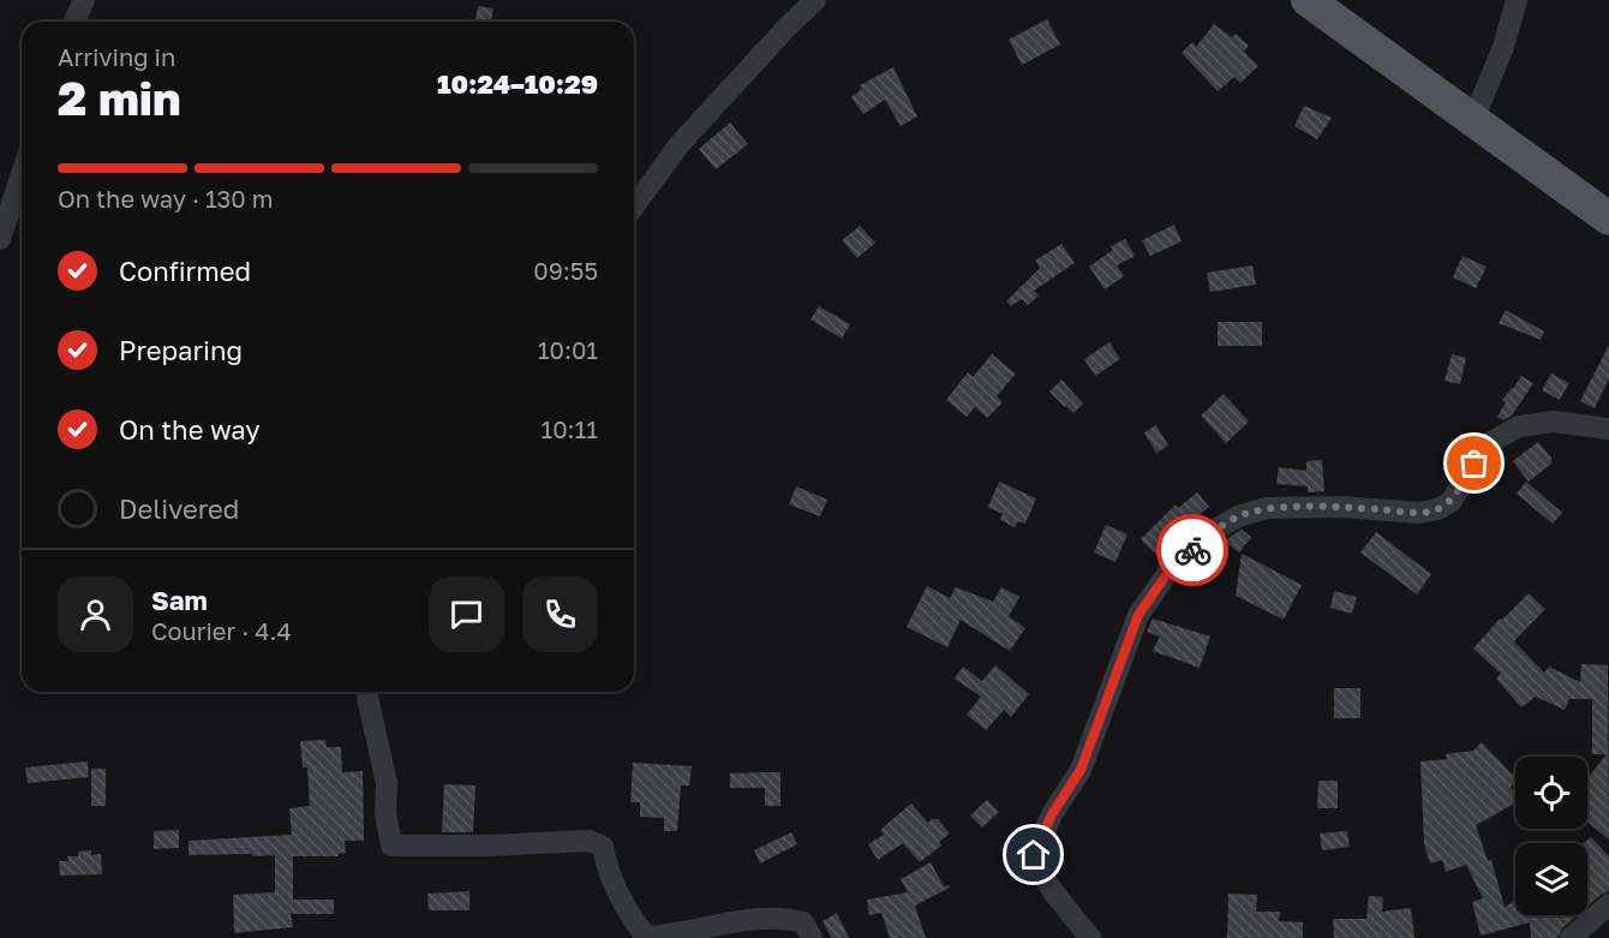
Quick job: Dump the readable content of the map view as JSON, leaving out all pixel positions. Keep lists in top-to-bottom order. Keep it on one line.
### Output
{"page":{"heading":["2 min","Arriving in","10:24–10:29"],"panel":["Sam","Courier · 4.4"],"bar":"On the way · 130 m","list":[["Confirmed","09:55"],["Preparing","10:01"],["On the way","10:11"],"Delivered"]}}
